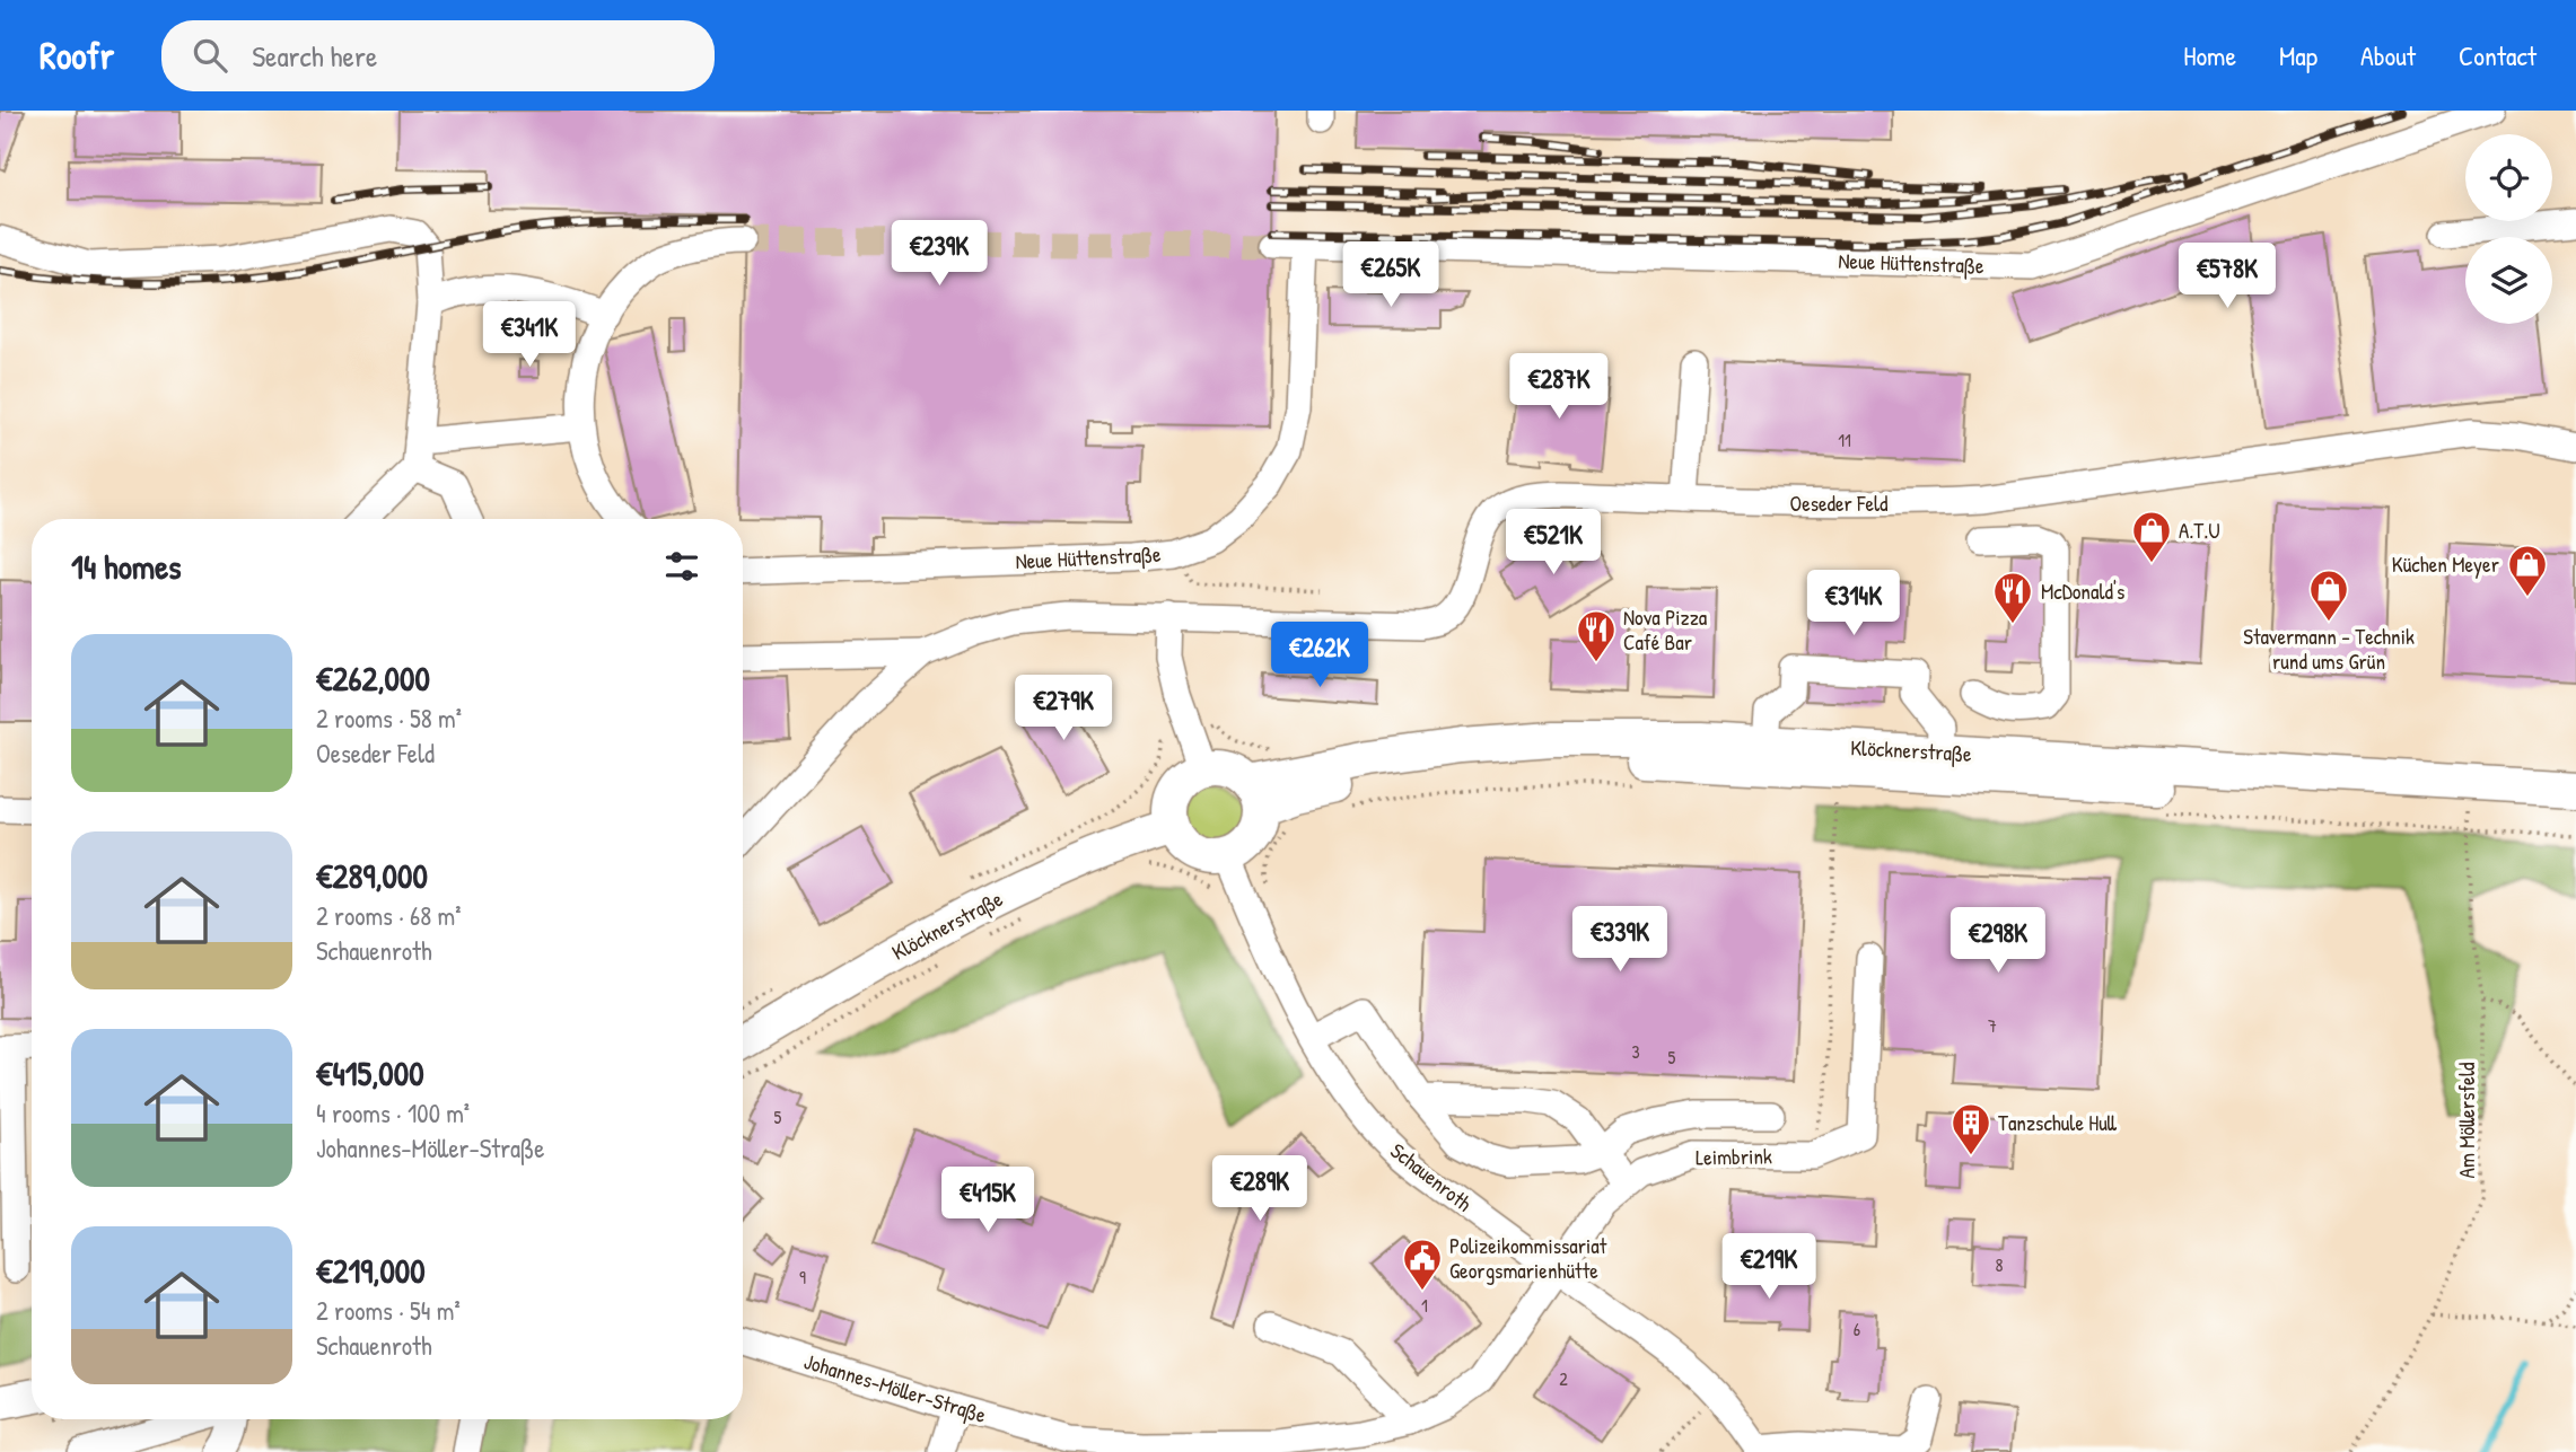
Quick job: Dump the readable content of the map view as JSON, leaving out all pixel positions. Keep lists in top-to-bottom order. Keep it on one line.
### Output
{"streets":{"main road":["Klöcknerstraße"],"street":["Neue Hüttenstraße","Oeseder Feld","Leimbrink","Schauenroth","Johannes-Möller-Straße"],"path":["Am Möllersfeld"]},"crossings":[["Klöcknerstraße","Am Möllersfeld"],["Klöcknerstraße","Schauenroth"],["Leimbrink","Schauenroth"],["Leimbrink","Johannes-Möller-Straße"],["Schauenroth","Johannes-Möller-Straße"]],"places":{"shop":["A.T.U","Küchen Meyer","Stavermann - Technik rund ums Grün"],"restaurant":["McDonald's","Nova Pizza Café Bar"],"building":["Tanzschule Hull"],"public building":["Polizeikommissariat Georgsmarienhütte"]},"house_numbers":["11","7","3","5","5","8","9","1","6","2"],"page":{"header":"Roofr","search":"Search here","nav":["Home","Map","About","Contact"],"price":["€239K","€265K","€578K","€341K","€287K","€521K","€314K","€262K","€279K","€339K","€298K","€289K","€415K","€219K"],"heading":"14 homes","list":[{"name":"€262,000","note":"2 rooms · 58 m² · Oeseder Feld"},{"name":"€289,000","note":"2 rooms · 68 m² · Schauenroth"},{"name":"€415,000","note":"4 rooms · 100 m² · Johannes-Möller-Straße"},{"name":"€219,000","note":"2 rooms · 54 m² · Schauenroth"}]}}
